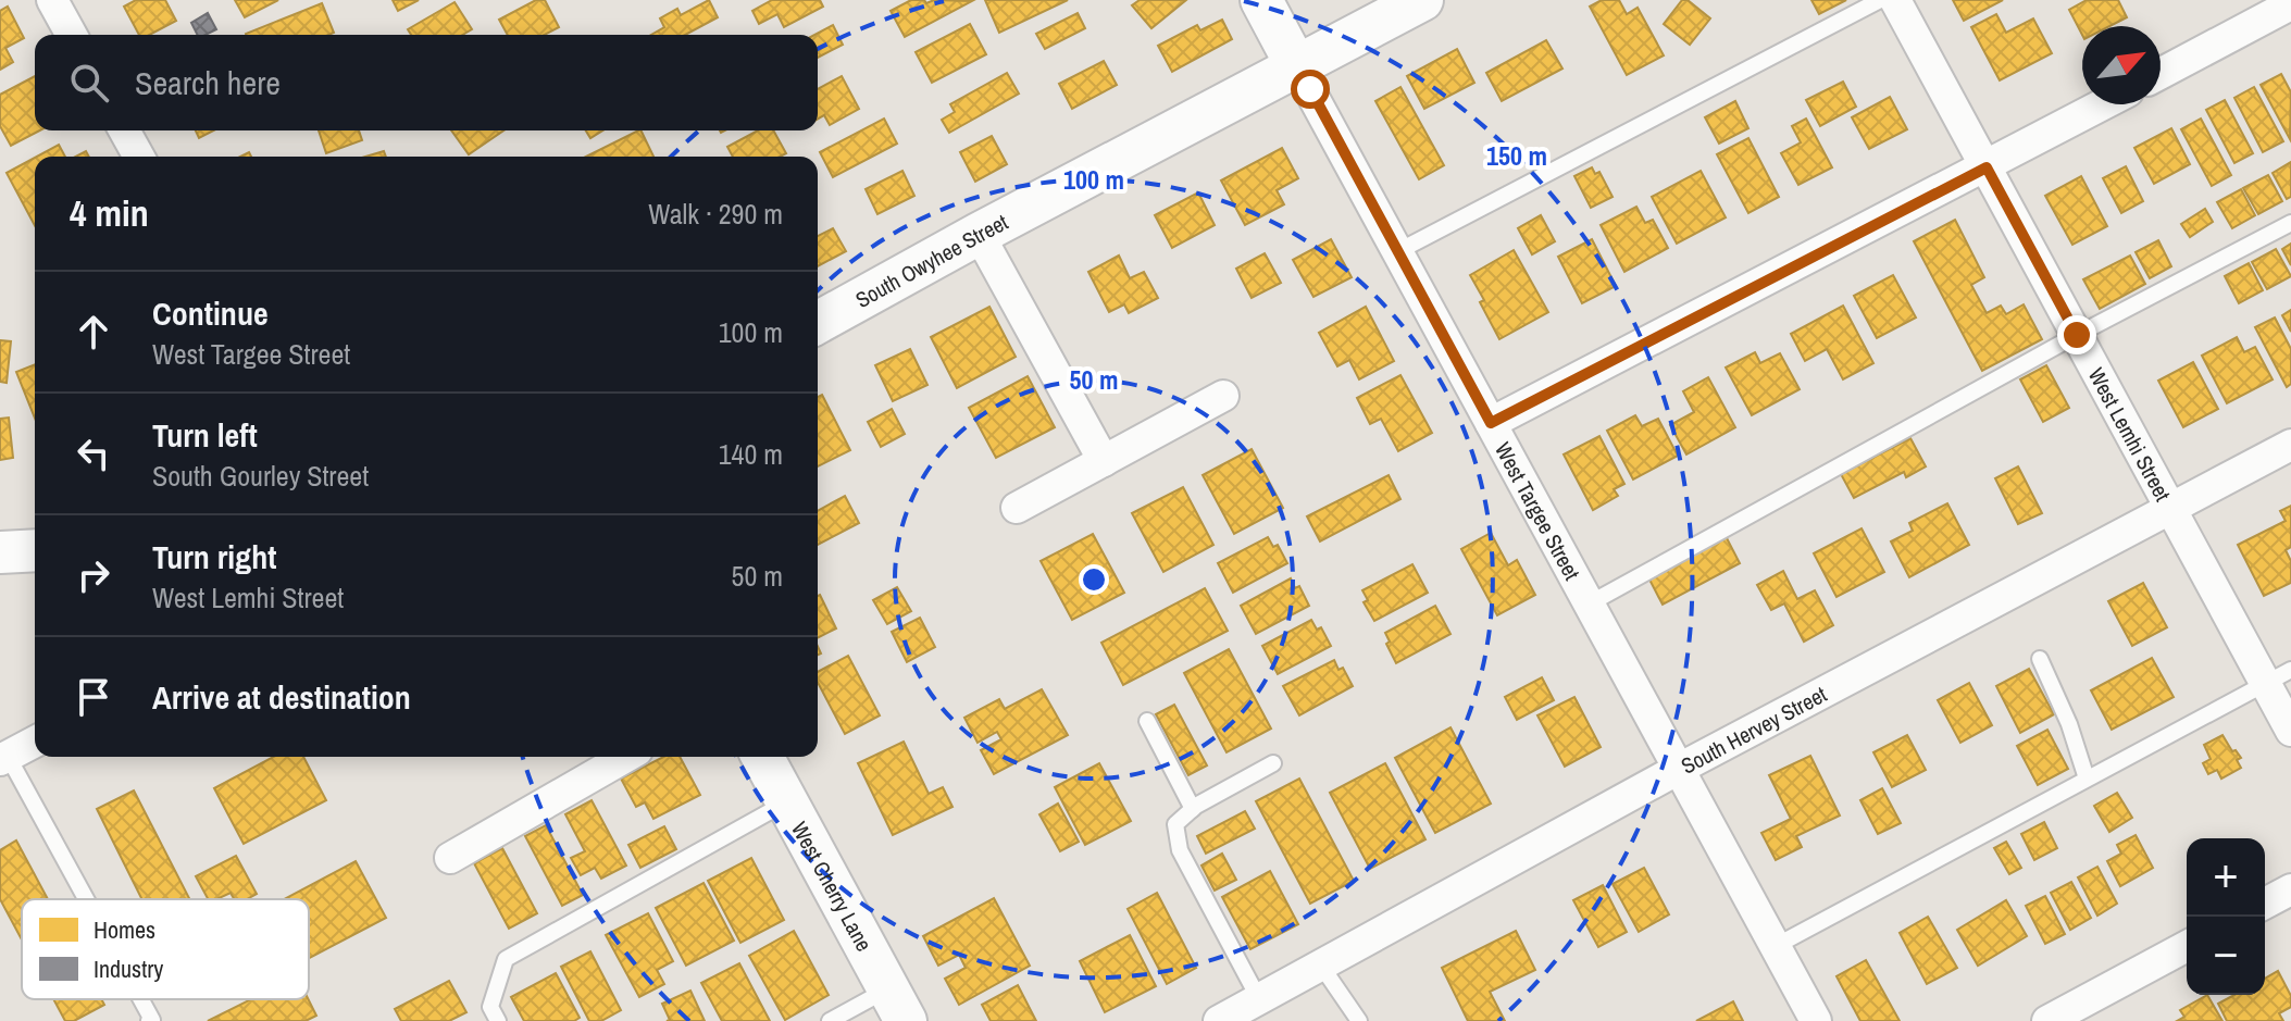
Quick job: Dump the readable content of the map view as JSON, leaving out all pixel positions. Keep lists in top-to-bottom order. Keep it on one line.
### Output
{"streets":{"street":["South Owyhee Street","West Lemhi Street","West Targee Street","South Hervey Street","West Cherry Lane"]},"crossings":[["South Owyhee Street","West Targee Street"],["West Lemhi Street","South Hervey Street"],["West Targee Street","South Hervey Street"]],"legend":["Homes","Industry"],"north":"top right","page":{"search":"Search here","heading":["4 min","Walk · 290 m"],"list":[["Continue","West Targee Street","100 m"],["Turn left","South Gourley Street","140 m"],["Turn right","West Lemhi Street","50 m"],"Arrive at destination"],"map_buttons":["+","−"]},"rings":["150 m","100 m","50 m"]}
